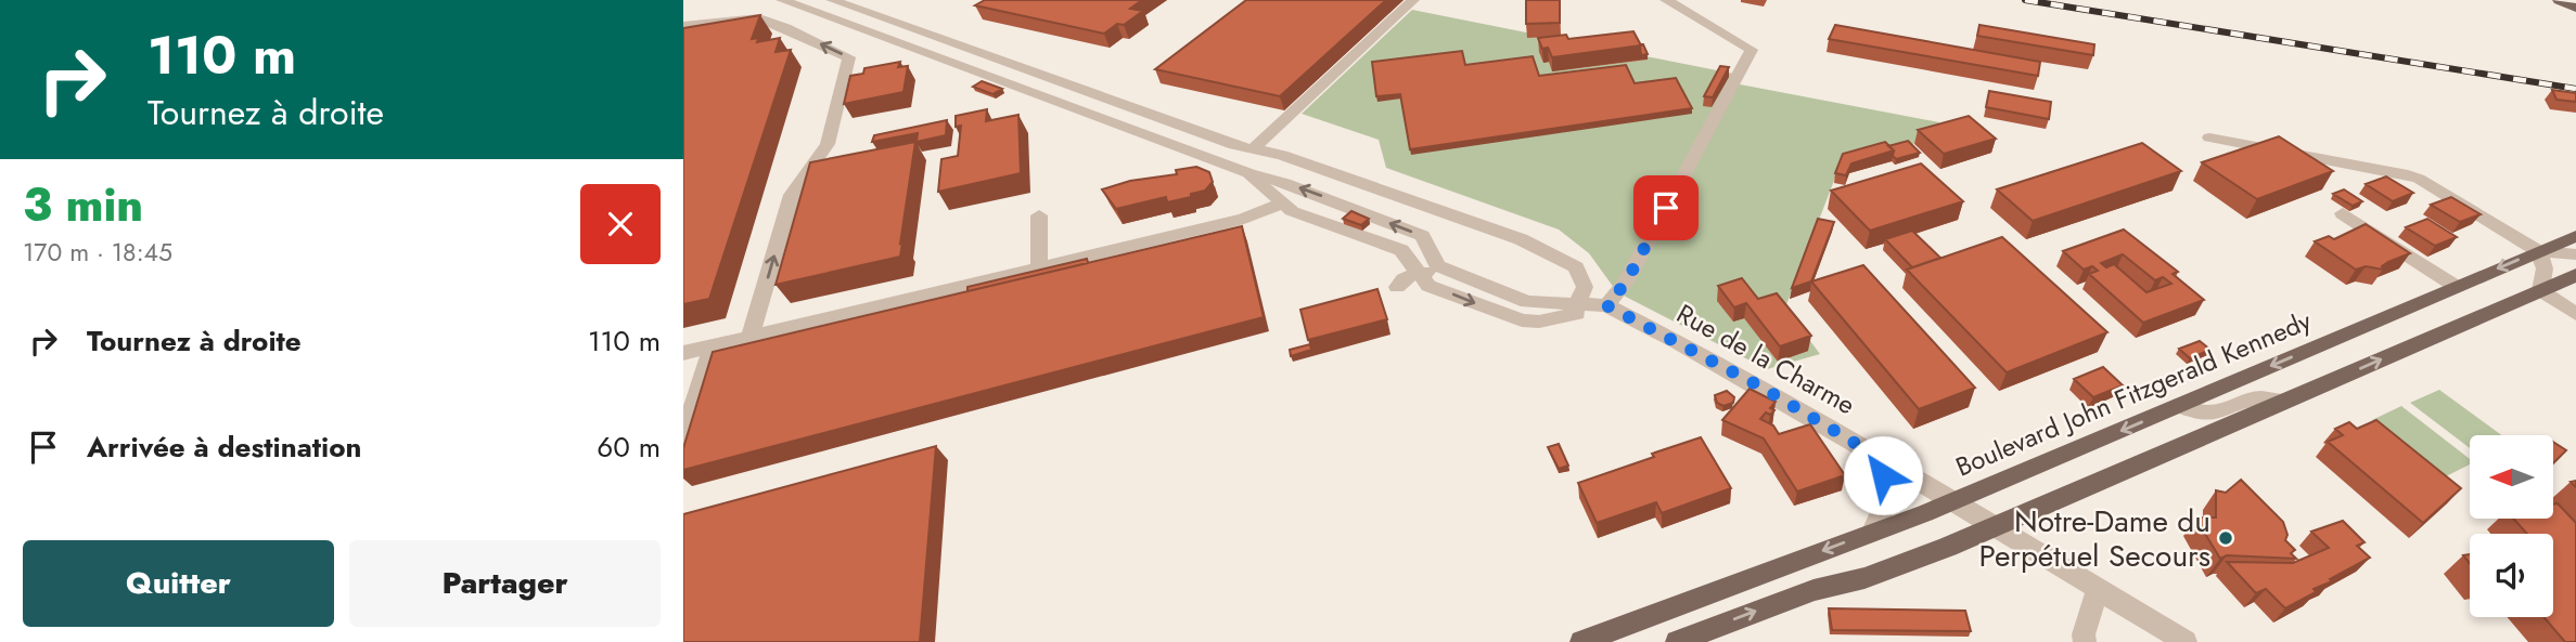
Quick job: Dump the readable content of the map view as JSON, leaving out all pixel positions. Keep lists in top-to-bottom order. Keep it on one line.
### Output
{"streets":{"main road":["Boulevard John Fitzgerald Kennedy"],"street":["Rue de la Charme"]},"crossings":[["Rue de la Charme","Boulevard John Fitzgerald Kennedy"]],"places":["Notre-Dame du Perpétuel Secours"],"north":"left","page":{"turn":["110 m","Tournez à droite"],"heading":["3 min","170 m · 18:45"],"list":[{"name":"Tournez à droite","value":"110 m"},{"name":"Arrivée à destination","value":"60 m"}],"buttons":["Quitter","Partager"]}}
